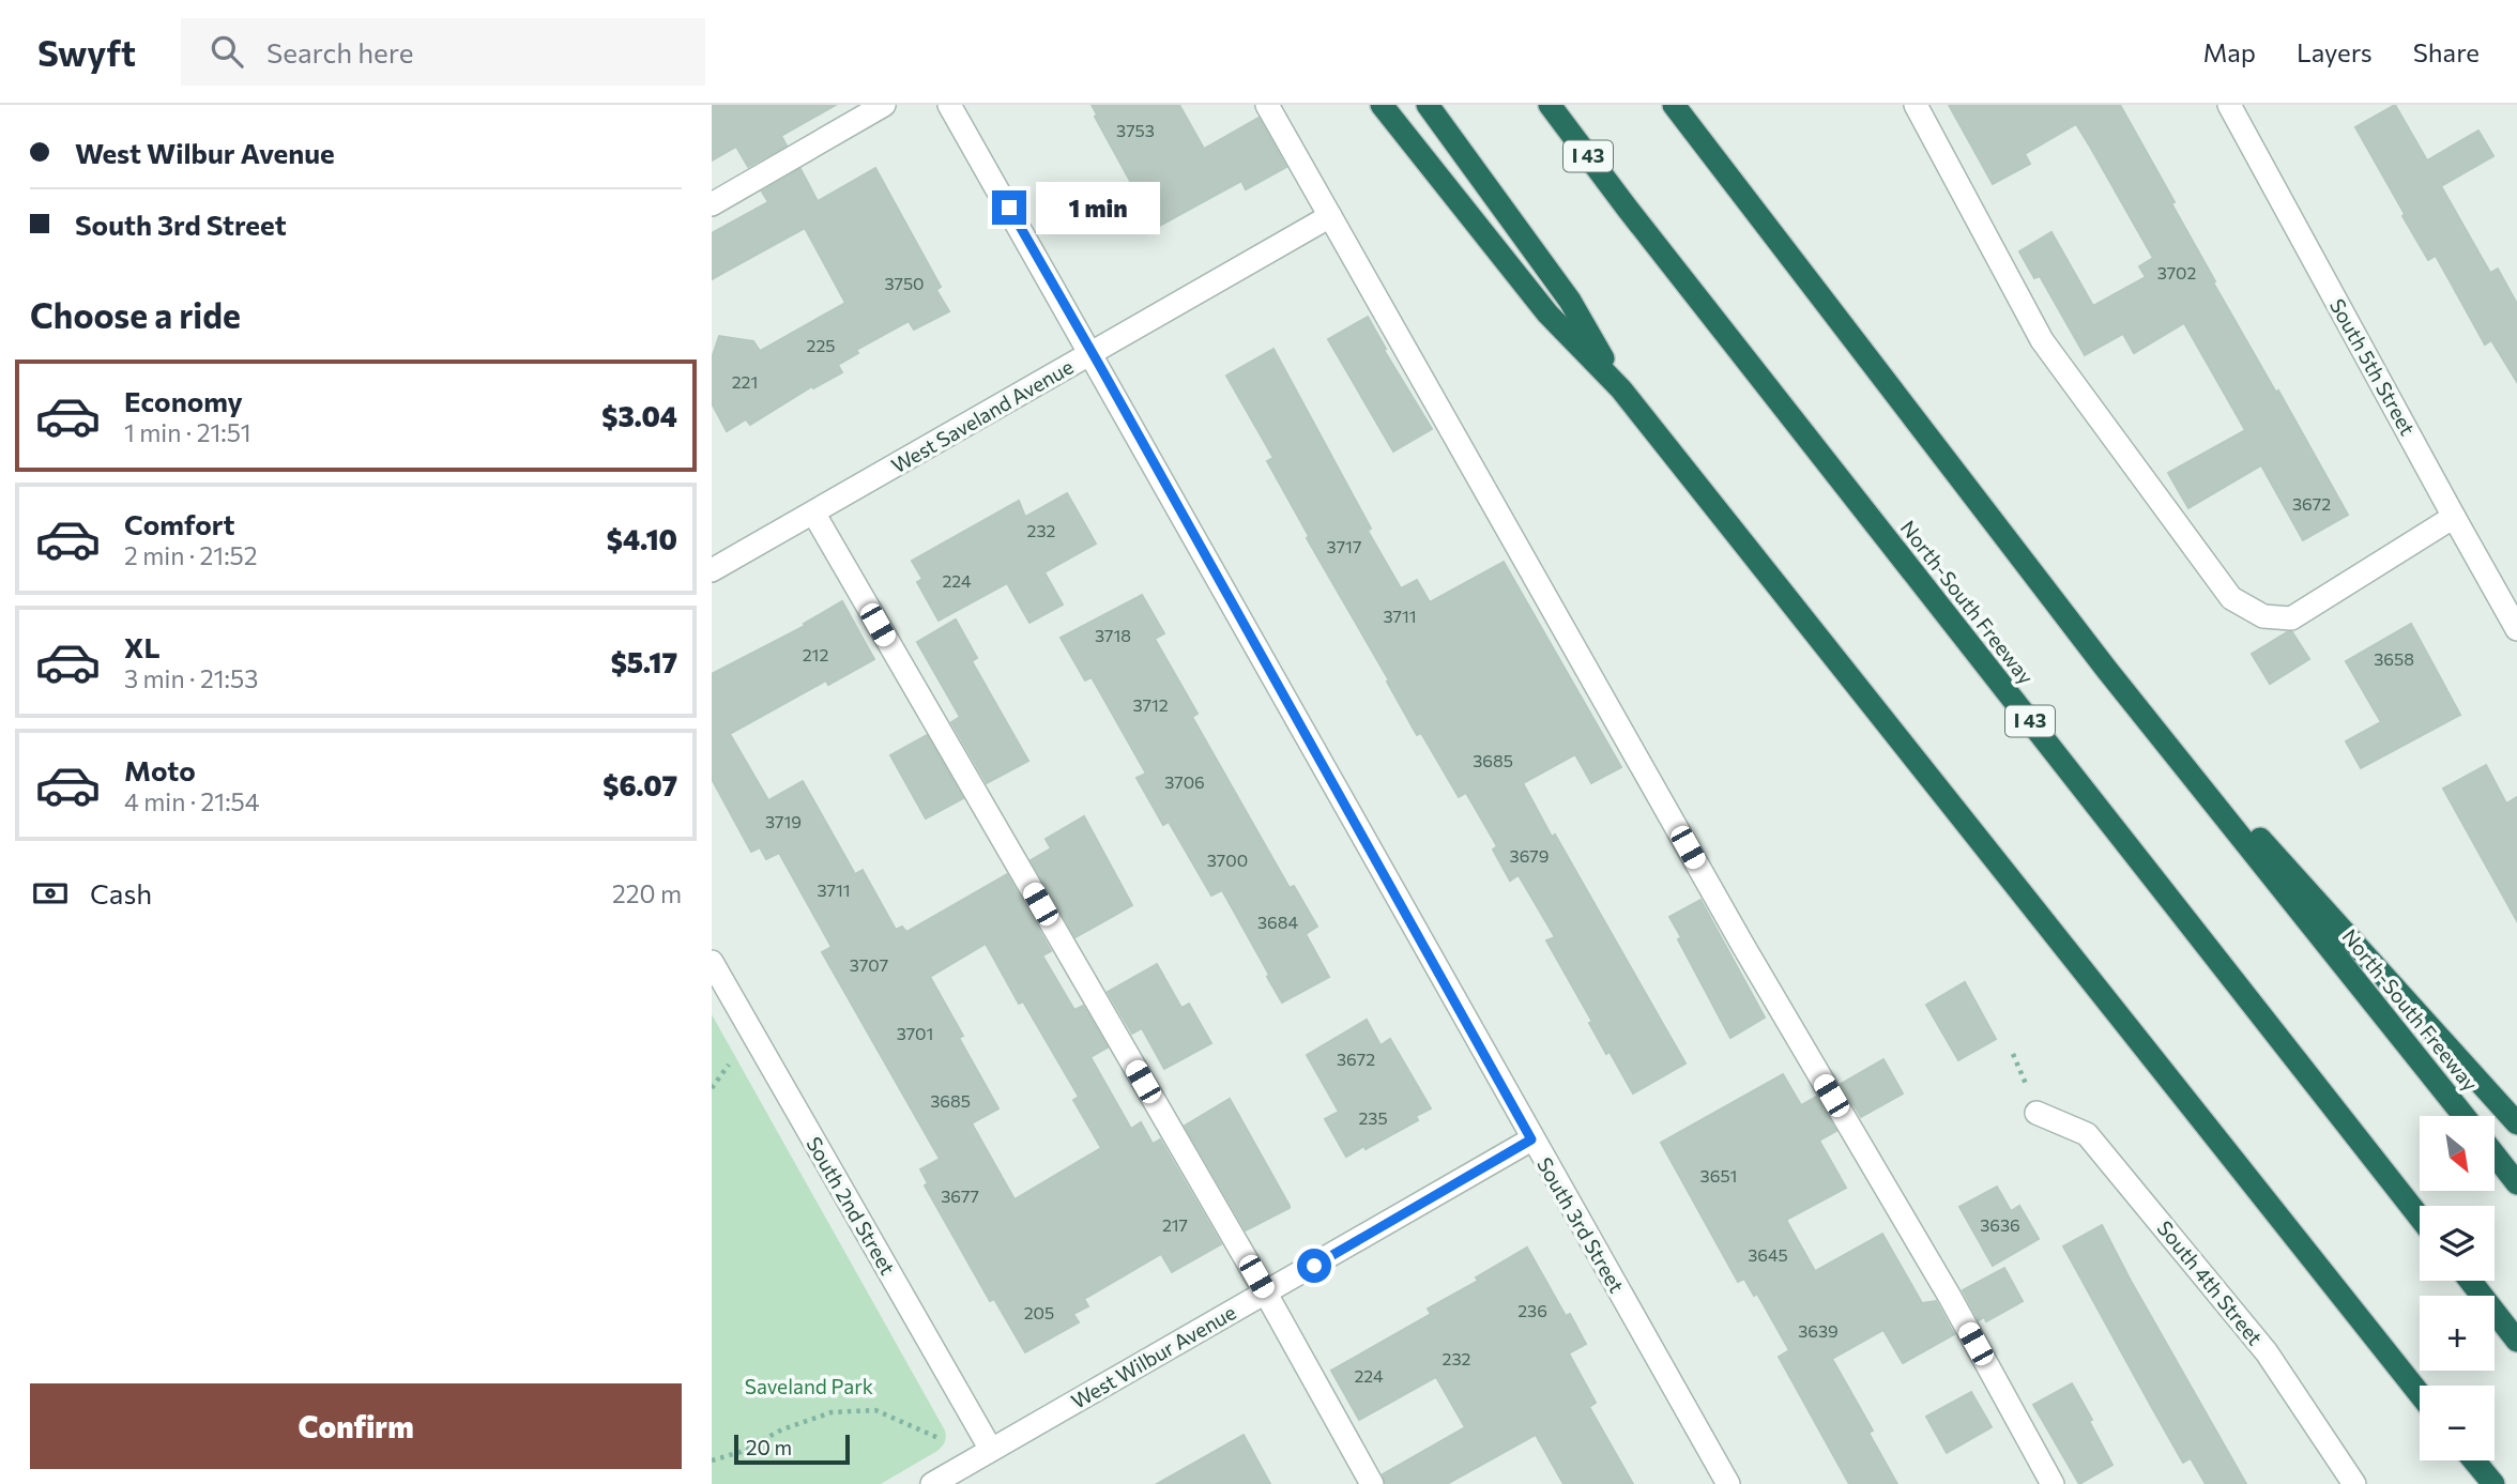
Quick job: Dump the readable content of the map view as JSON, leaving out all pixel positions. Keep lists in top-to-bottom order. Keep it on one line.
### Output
{"streets":{"highway":["I 43","North-South Freeway"],"street":["South 5th Street","West Saveland Avenue","South 2nd Street","South 3rd Street","South 4th Street","West Wilbur Avenue"]},"crossings":[["West Saveland Avenue","South 3rd Street"],["South 2nd Street","West Wilbur Avenue"],["South 3rd Street","West Wilbur Avenue"]],"parks":["Saveland Park"],"house_numbers":["3753","3702","3750","225","221","3672","232","3717","224","3711","3718","212","3658","3712","3685","3706","3719","3679","3700","3711","3684","3707","3701","3672","3685","235","3651","3677","217","3636","3645","236","205","3639","232","224"],"scale_bar":"20 m","north":"bottom right","page":{"header":"Swyft","search":"Search here","nav":["Map","Layers","Share"],"banner":["West Wilbur Avenue","South 3rd Street"],"bubble":"1 min","heading":"Choose a ride","list":[{"name":"Economy","note":"1 min · 21:51","value":"$3.04"},{"name":"Comfort","note":"2 min · 21:52","value":"$4.10"},{"name":"XL","note":"3 min · 21:53","value":"$5.17"},{"name":"Moto","note":"4 min · 21:54","value":"$6.07"}],"pay":["Cash","220 m"],"map_buttons":["+","−"],"buttons":"Confirm","scale":"20 m"}}
